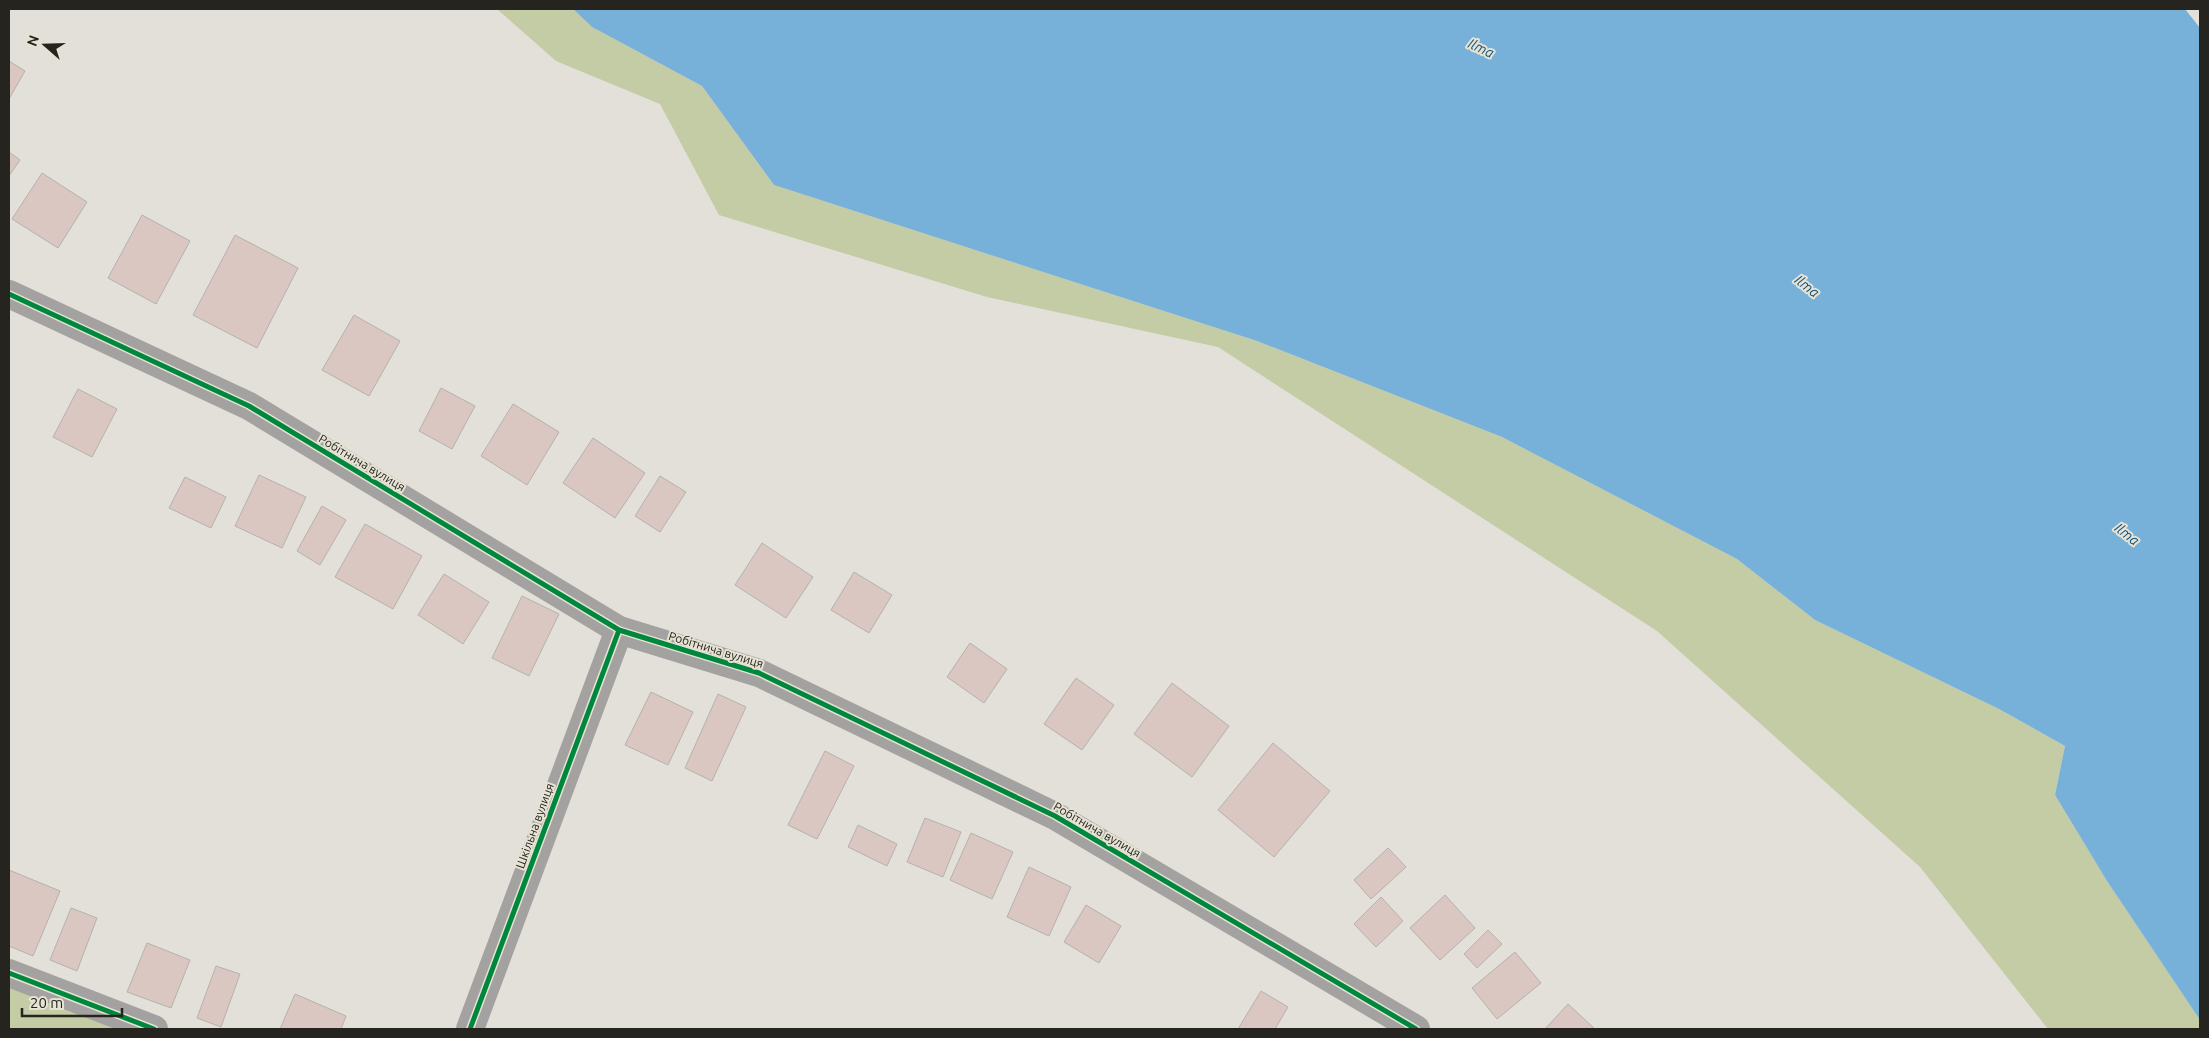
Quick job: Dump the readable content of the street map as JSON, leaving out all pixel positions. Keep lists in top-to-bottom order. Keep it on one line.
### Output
{"streets":{"street":["Робітнича вулиця","Шкільна вулиця"]},"crossings":[["Робітнича вулиця","Шкільна вулиця"]],"water":["Ilma"],"scale_bar":"20 m","north":"left"}
